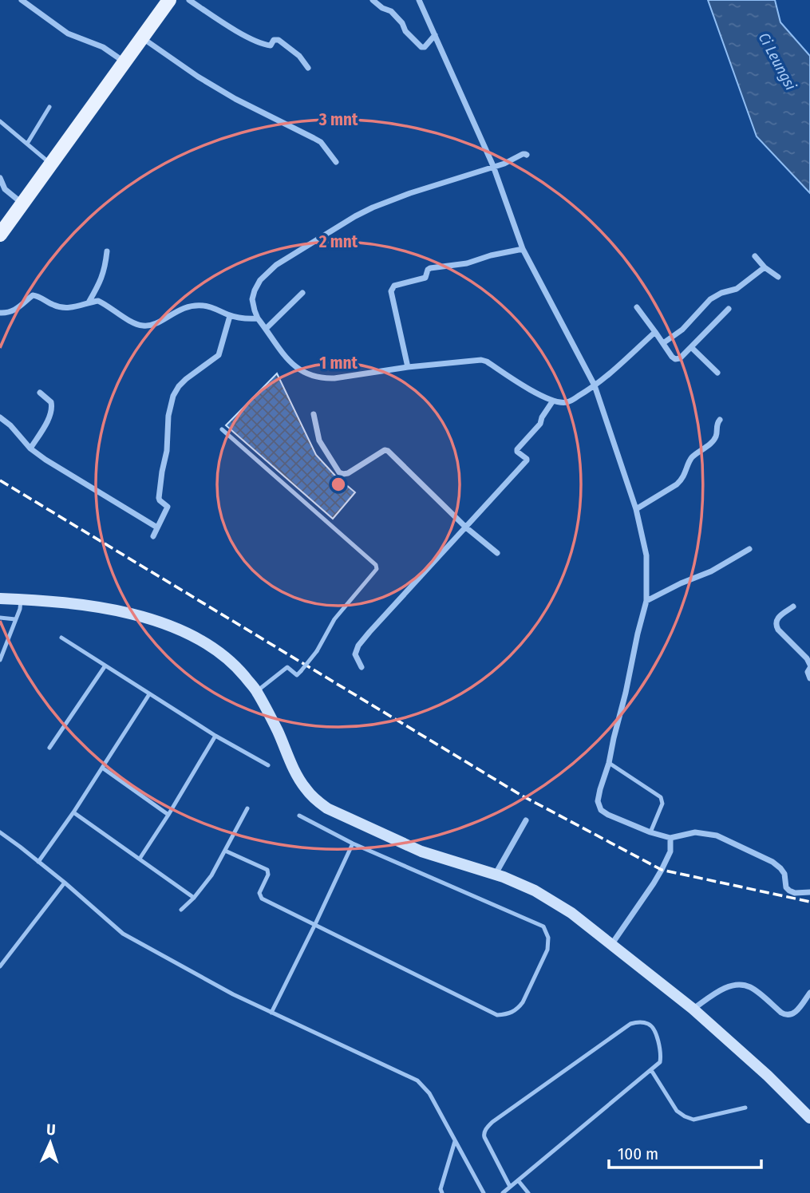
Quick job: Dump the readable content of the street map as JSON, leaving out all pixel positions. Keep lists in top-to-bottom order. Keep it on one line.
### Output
{"water":["Ci Leungsi"],"scale_bar":"100 m","north":"top","rings":["3 mnt","2 mnt","1 mnt"]}
